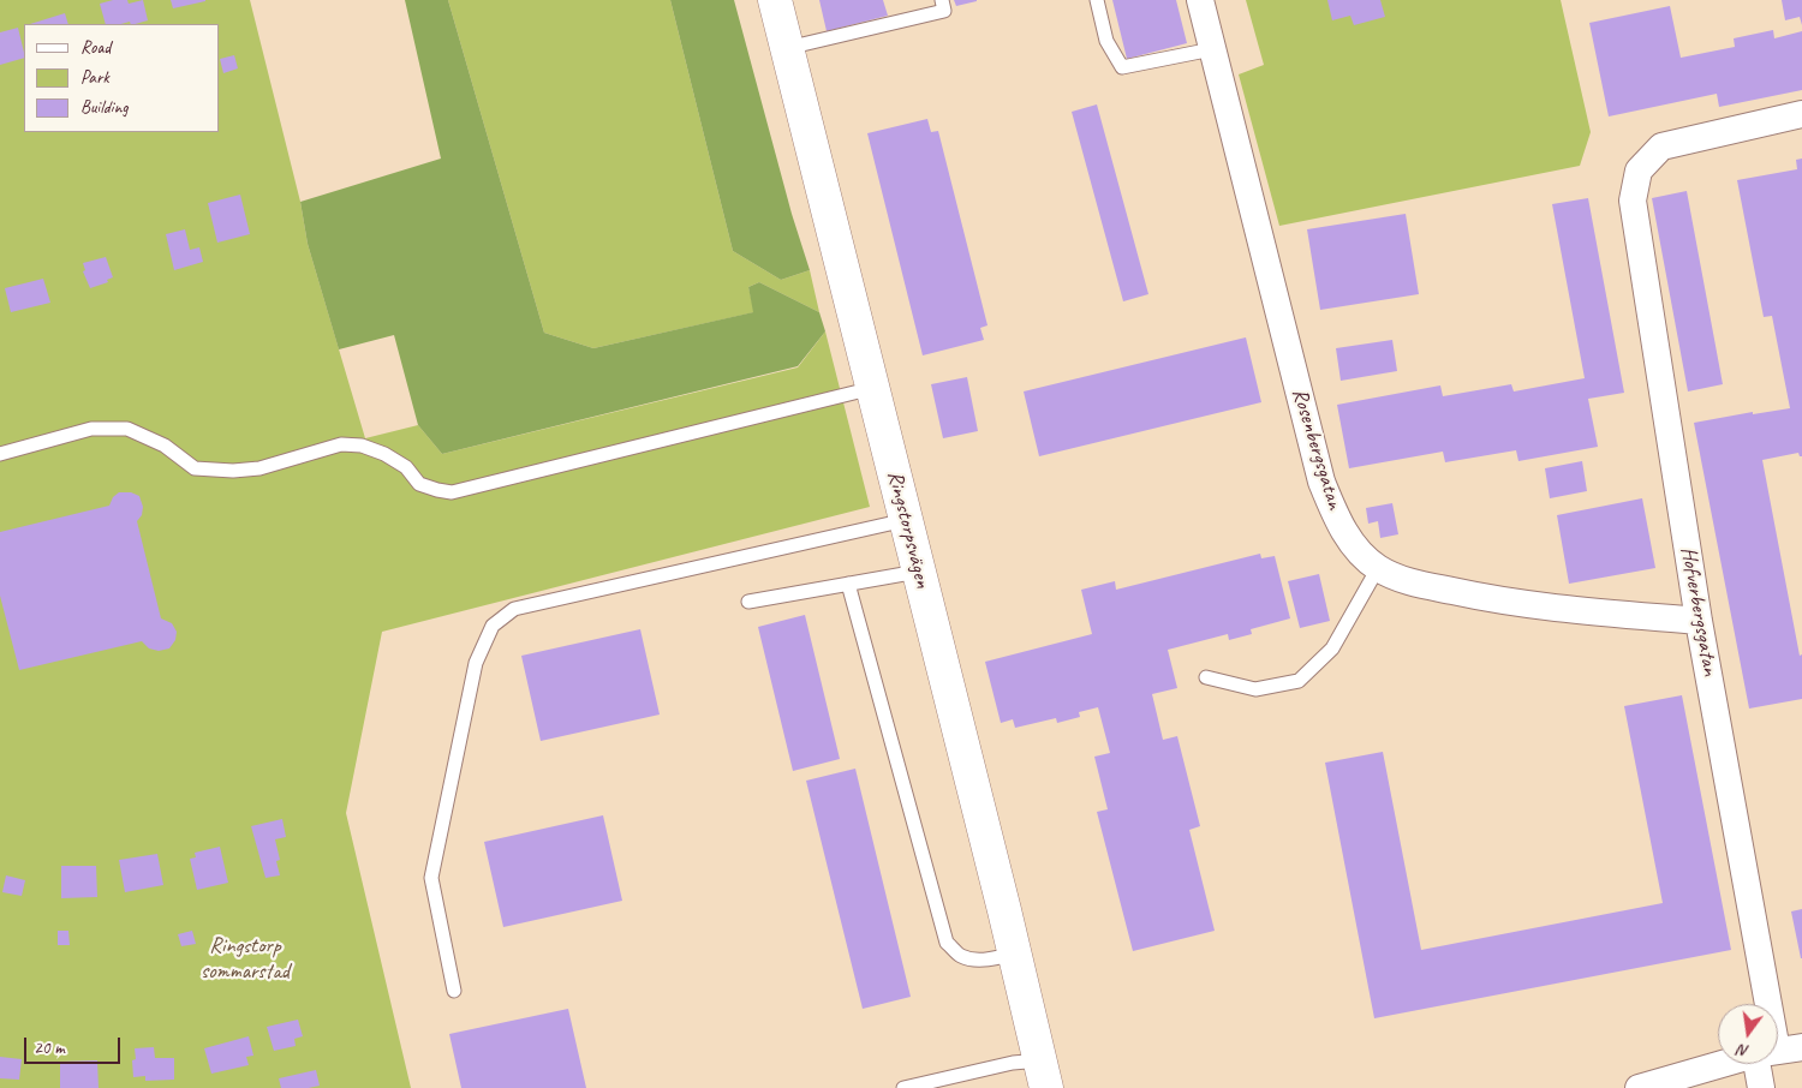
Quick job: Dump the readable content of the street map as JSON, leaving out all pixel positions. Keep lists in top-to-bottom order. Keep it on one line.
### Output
{"streets":{"street":["Rosenbergsgatan","Ringstorpsvägen","Hofverbergsgatan"]},"crossings":[["Rosenbergsgatan","Hofverbergsgatan"]],"parks":["Ringstorp sommarstad"],"legend":["Road","Park","Building"],"scale_bar":"20 m","north":"bottom"}
